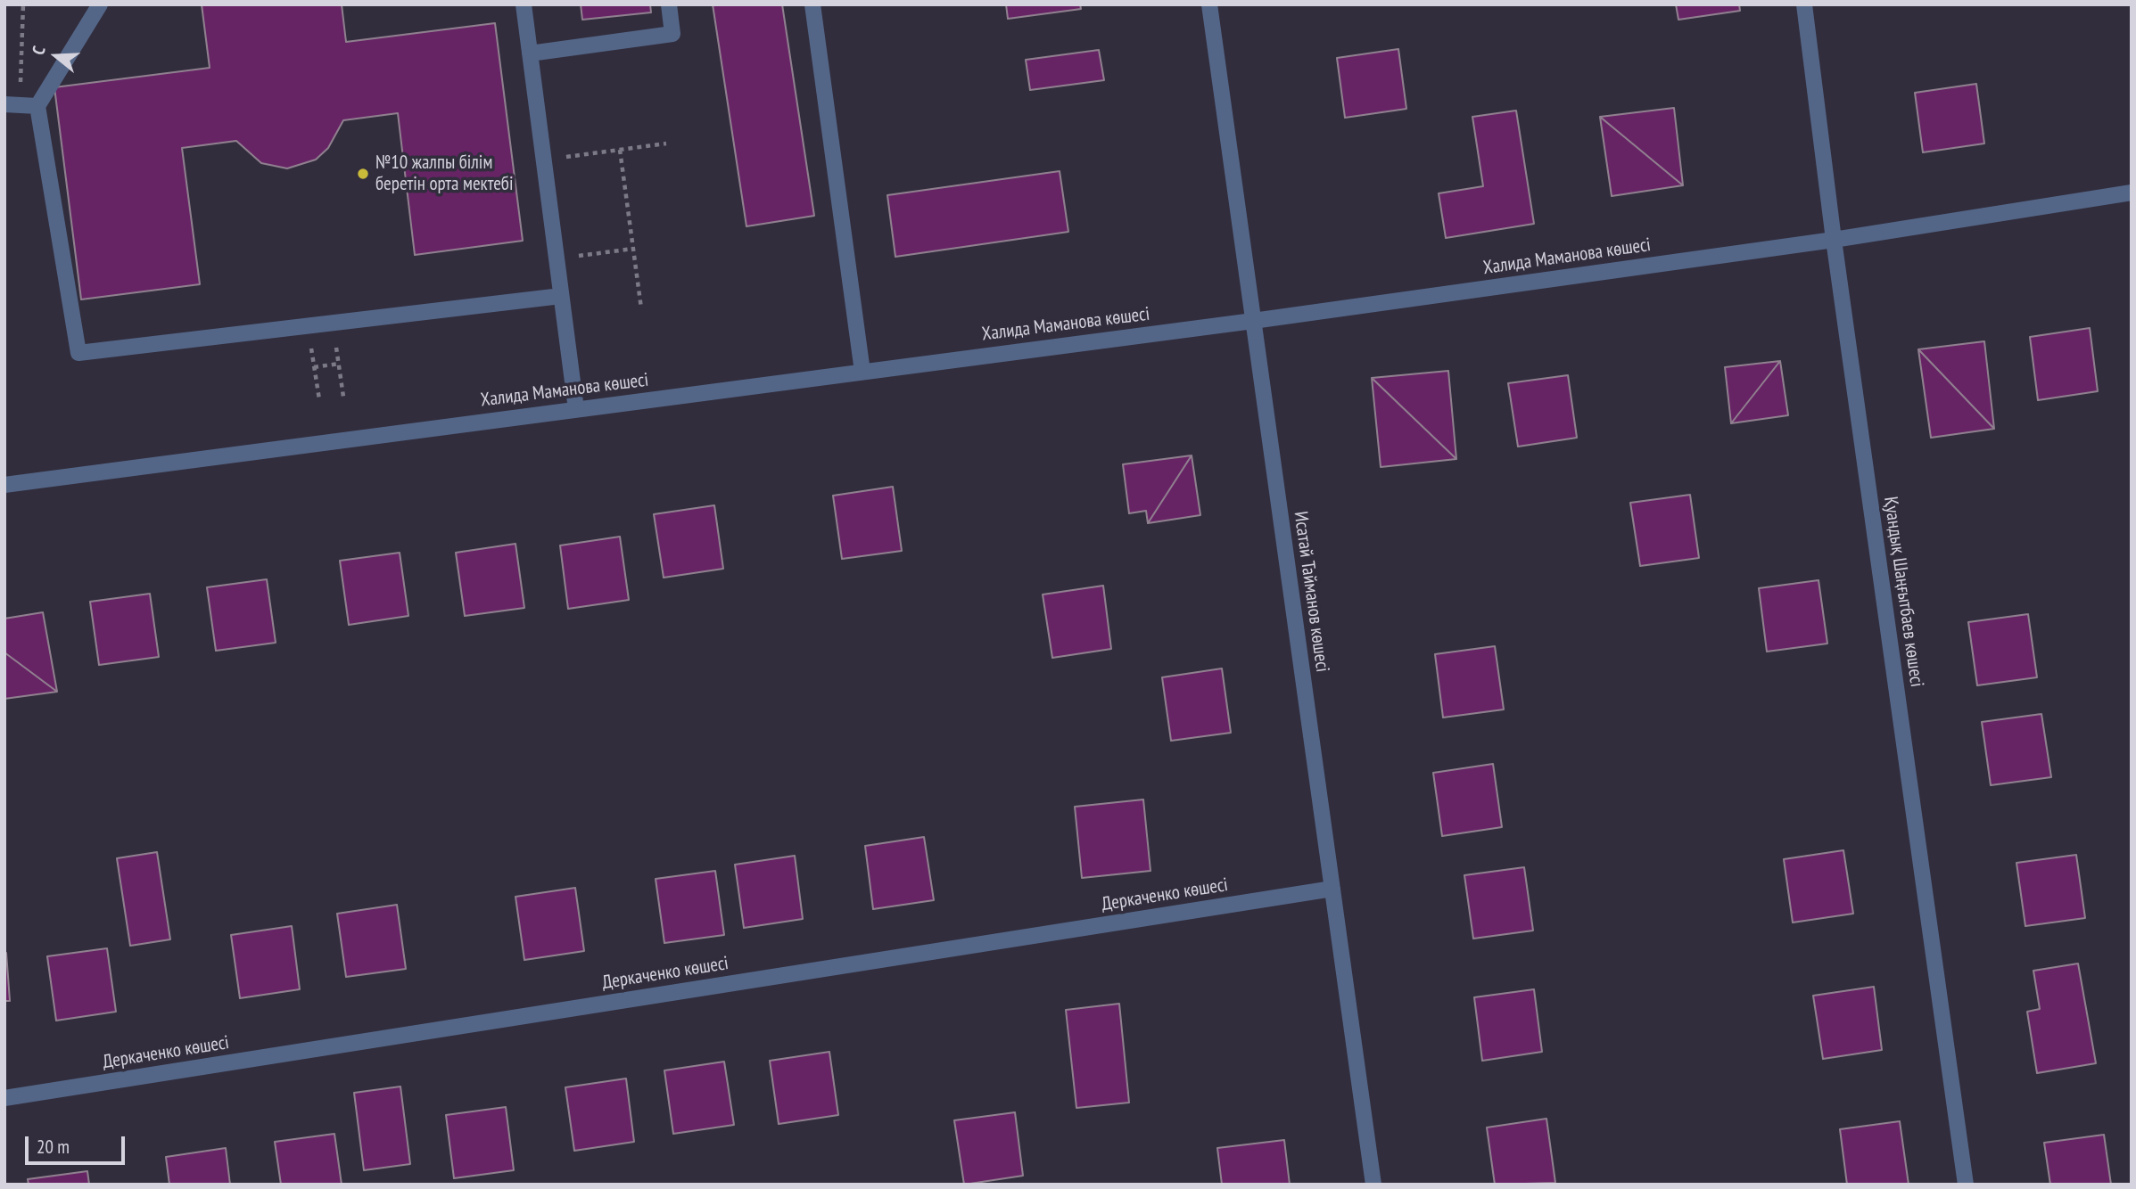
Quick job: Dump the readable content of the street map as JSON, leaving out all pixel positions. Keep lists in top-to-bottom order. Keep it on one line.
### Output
{"streets":{"street":["Халида Маманова көшесі","Исатай Тайманов көшесі","Қуандық Шаңғытбаев көшесі","Деркаченко көшесі"]},"crossings":[["Халида Маманова көшесі","Исатай Тайманов көшесі"],["Халида Маманова көшесі","Қуандық Шаңғытбаев көшесі"],["Исатай Тайманов көшесі","Деркаченко көшесі"]],"places":["№10 жалпы білім беретін орта мектебі"],"scale_bar":"20 m","north":"left"}
